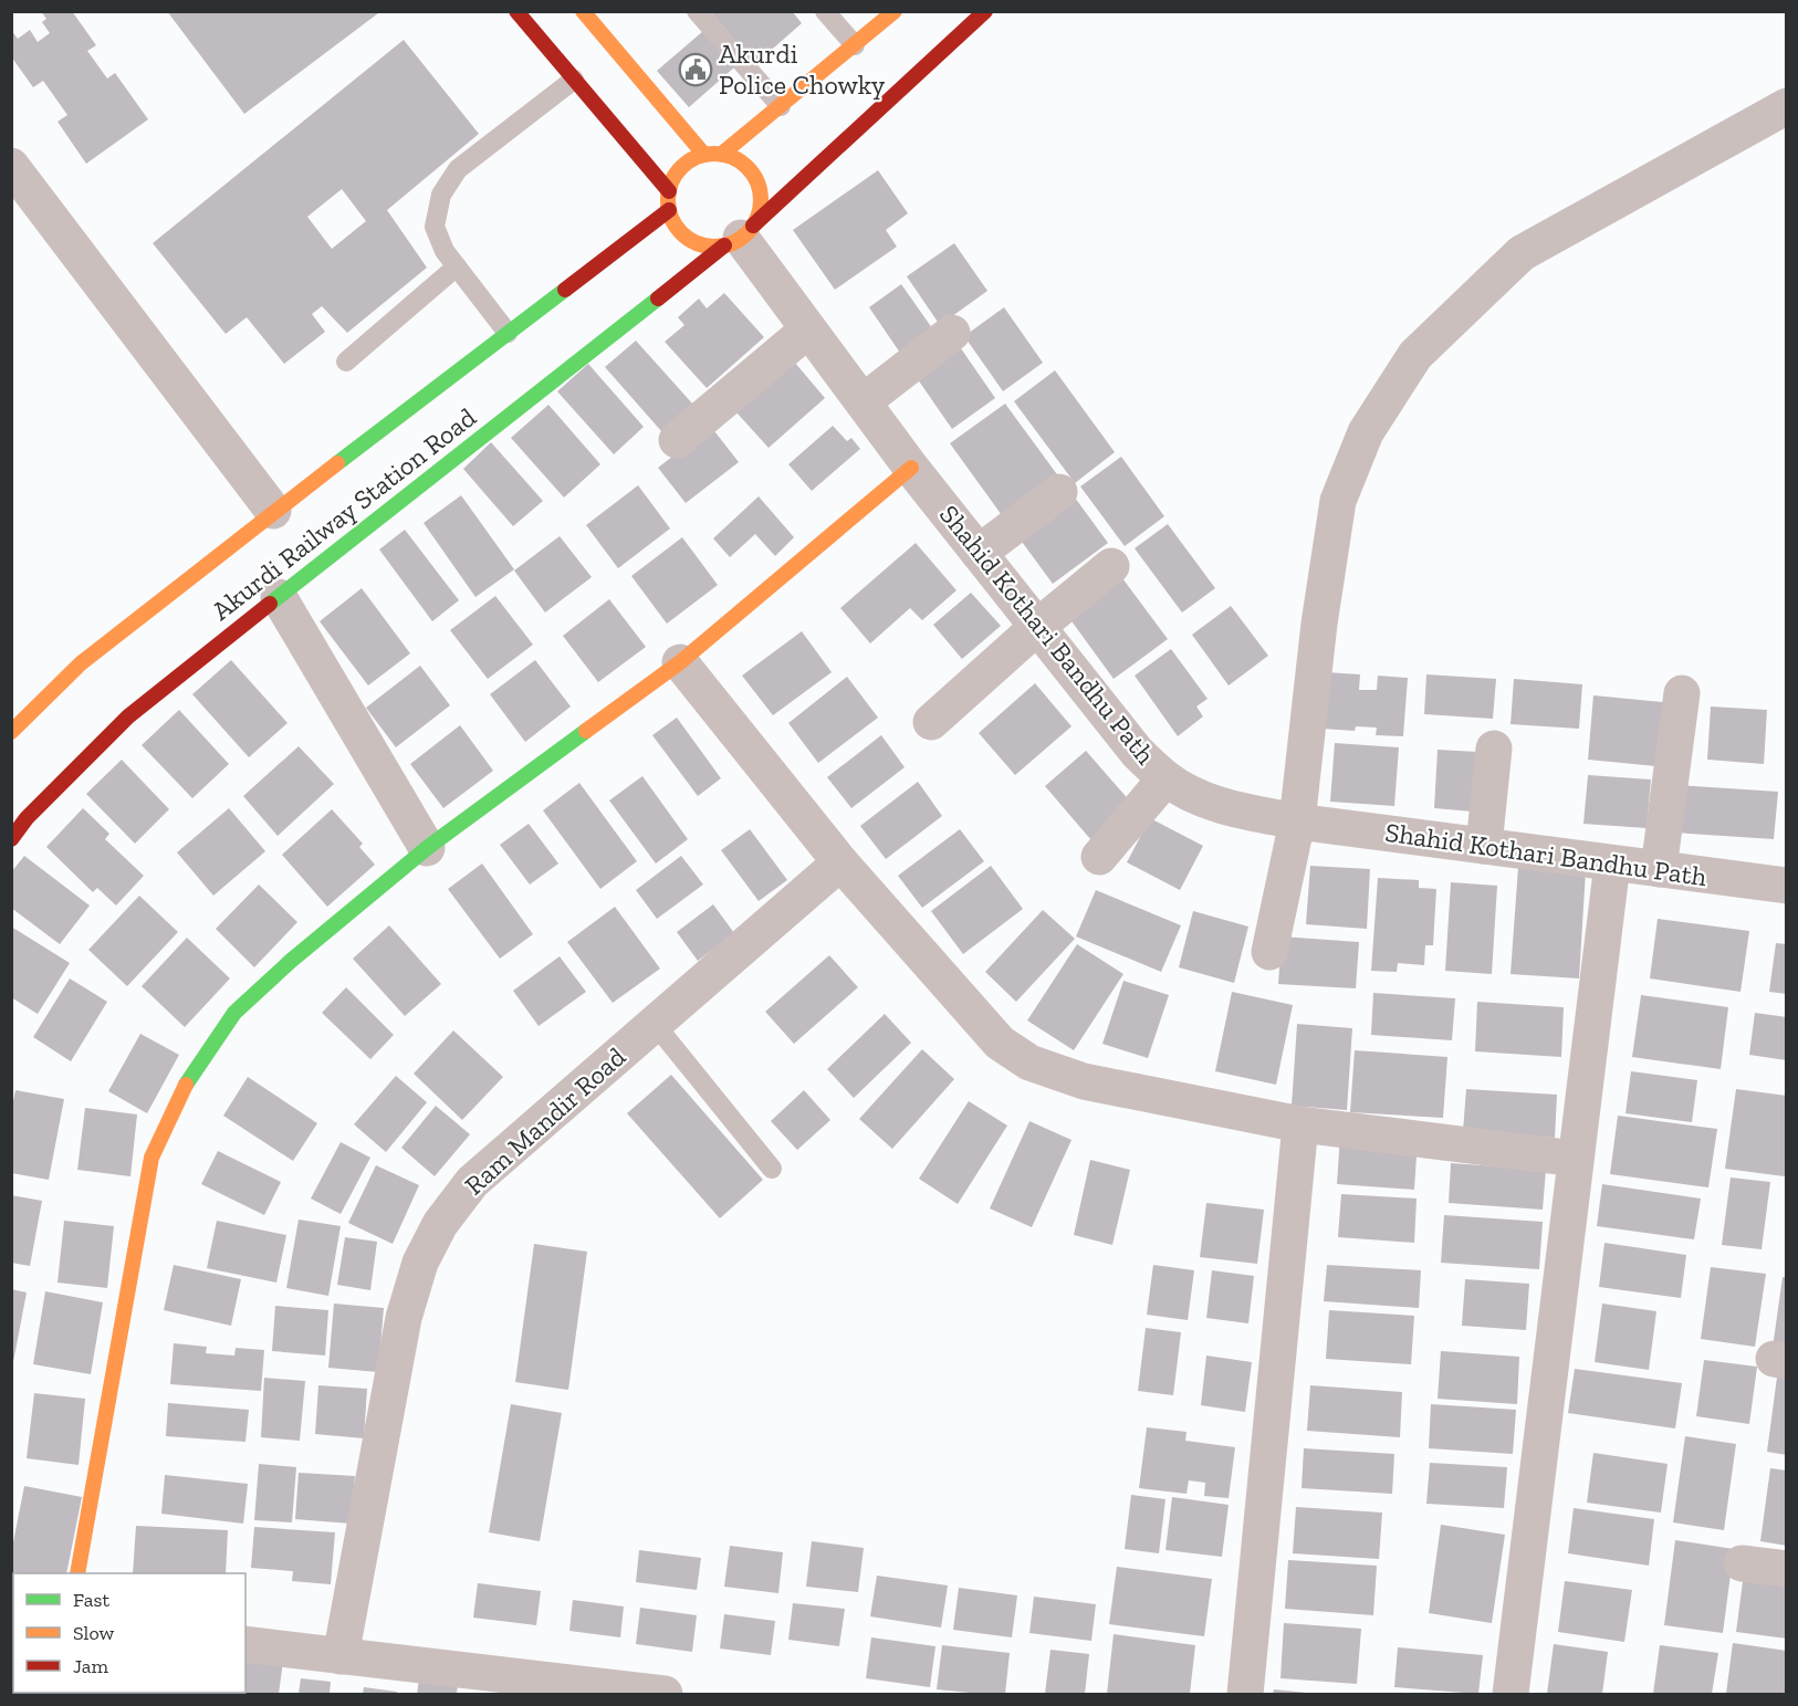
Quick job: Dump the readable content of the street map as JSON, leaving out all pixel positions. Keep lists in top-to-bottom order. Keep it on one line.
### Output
{"streets":{"main road":["Akurdi Railway Station Road"],"street":["Shahid Kothari Bandhu Path","Ram Mandir Road"]},"crossings":[["Akurdi Railway Station Road","Shahid Kothari Bandhu Path"]],"places":{"public building":["Akurdi Police Chowky"]},"legend":["Fast","Slow","Jam"]}
